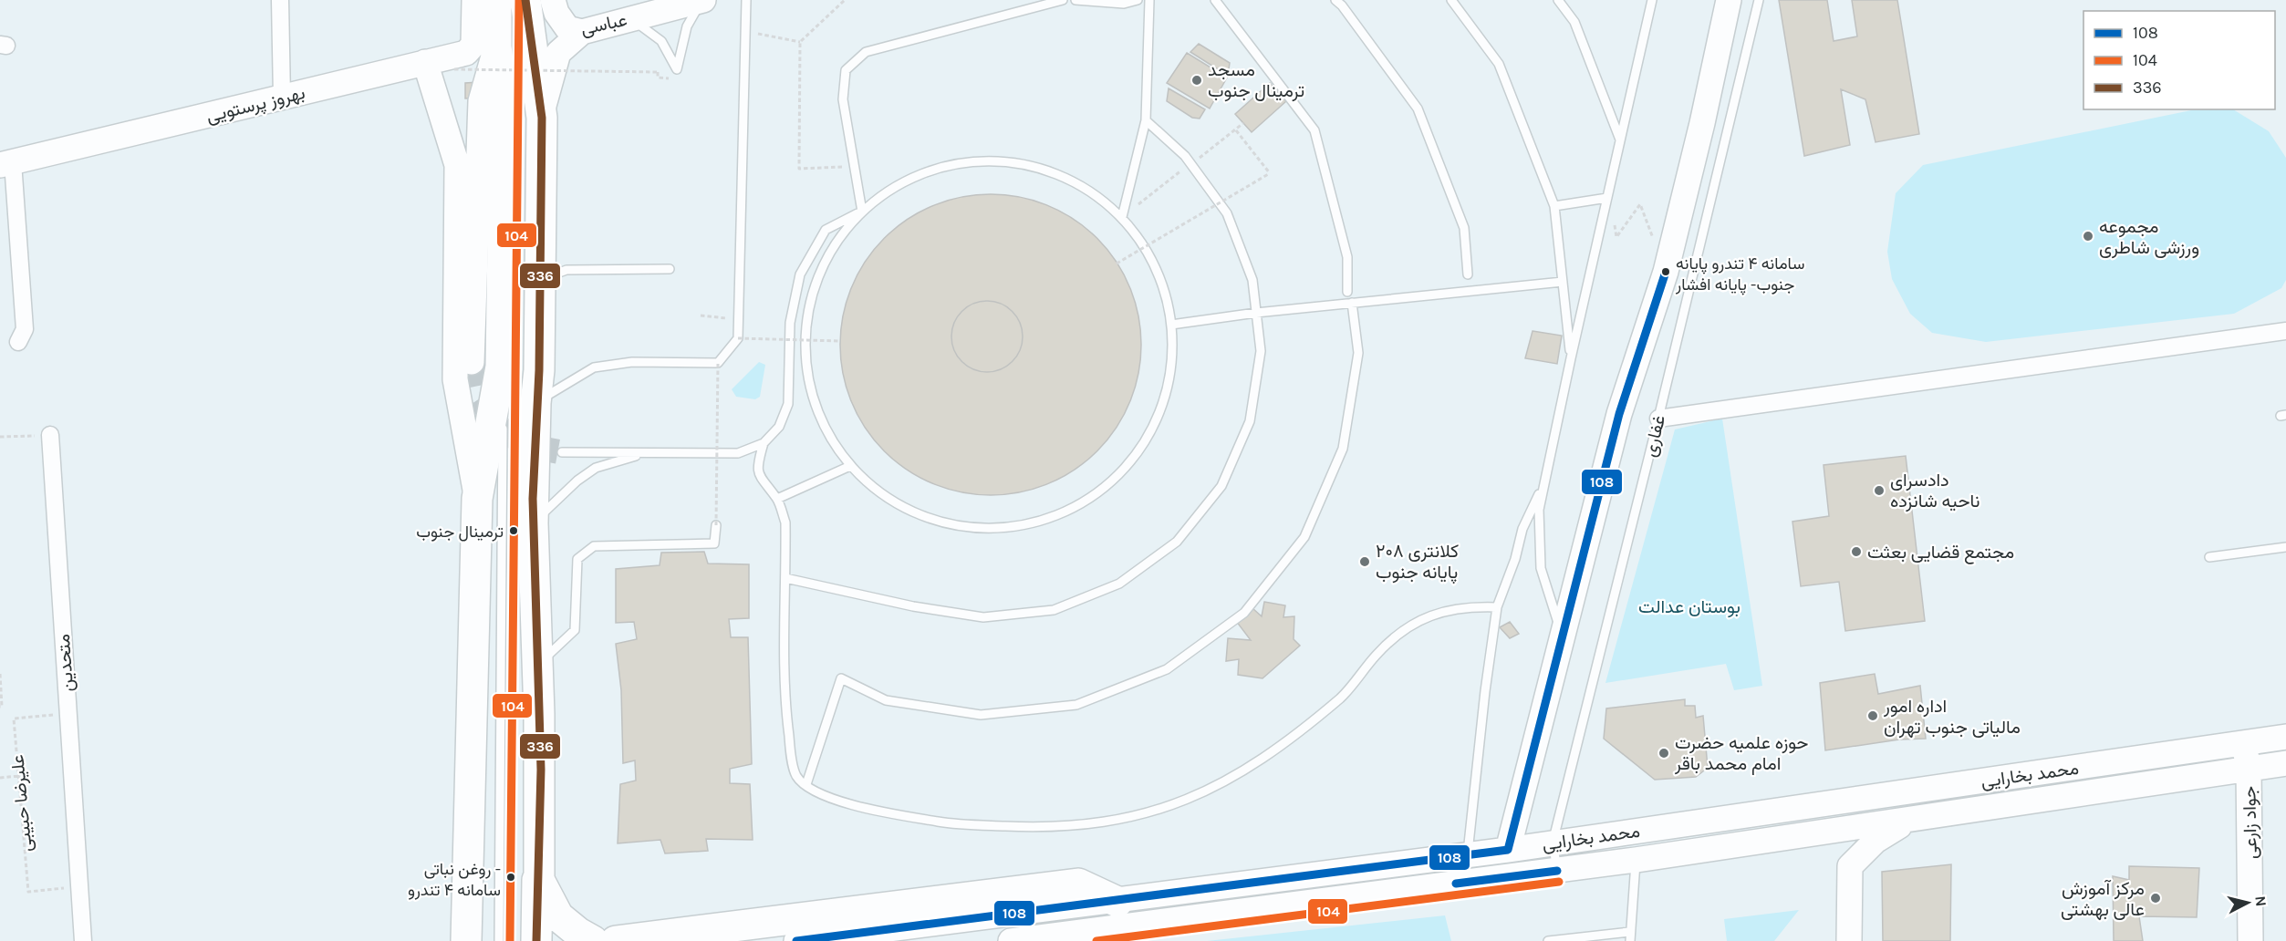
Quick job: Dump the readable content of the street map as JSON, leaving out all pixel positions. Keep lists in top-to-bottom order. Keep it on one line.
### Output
{"streets":{"main road":["عباسی","بهروز پرستویی","محمد بخارایی","جواد زارعی"],"street":["متحدین"],"lane":["غفاری"],"path":["علیرضا حبیبی"]},"crossings":[["غفاری","محمد بخارایی"],["متحدین","علیرضا حبیبی"],["محمد بخارایی","جواد زارعی"]],"parks":["بوستان عدالت"],"places":["مسجد ترمینال جنوب","مجموعه ورزشی شاطری","سامانه ۴ تندرو پایانه جنوب- پایانه افشار","دادسرای ناحیه شانزده","ترمینال جنوب","مجتمع قضایی بعثت","کلانتری ۲۰۸ پایانه جنوب","اداره امور مالیاتی جنوب تهران","حوزه علمیه حضرت امام محمد باقر","روغن نباتی - سامانه ۴ تندرو","مرکز آموزش عالی بهشتی"],"lines":["transit line 104","transit line 336","transit line 108"],"legend":["108","104","336"],"north":"right"}
